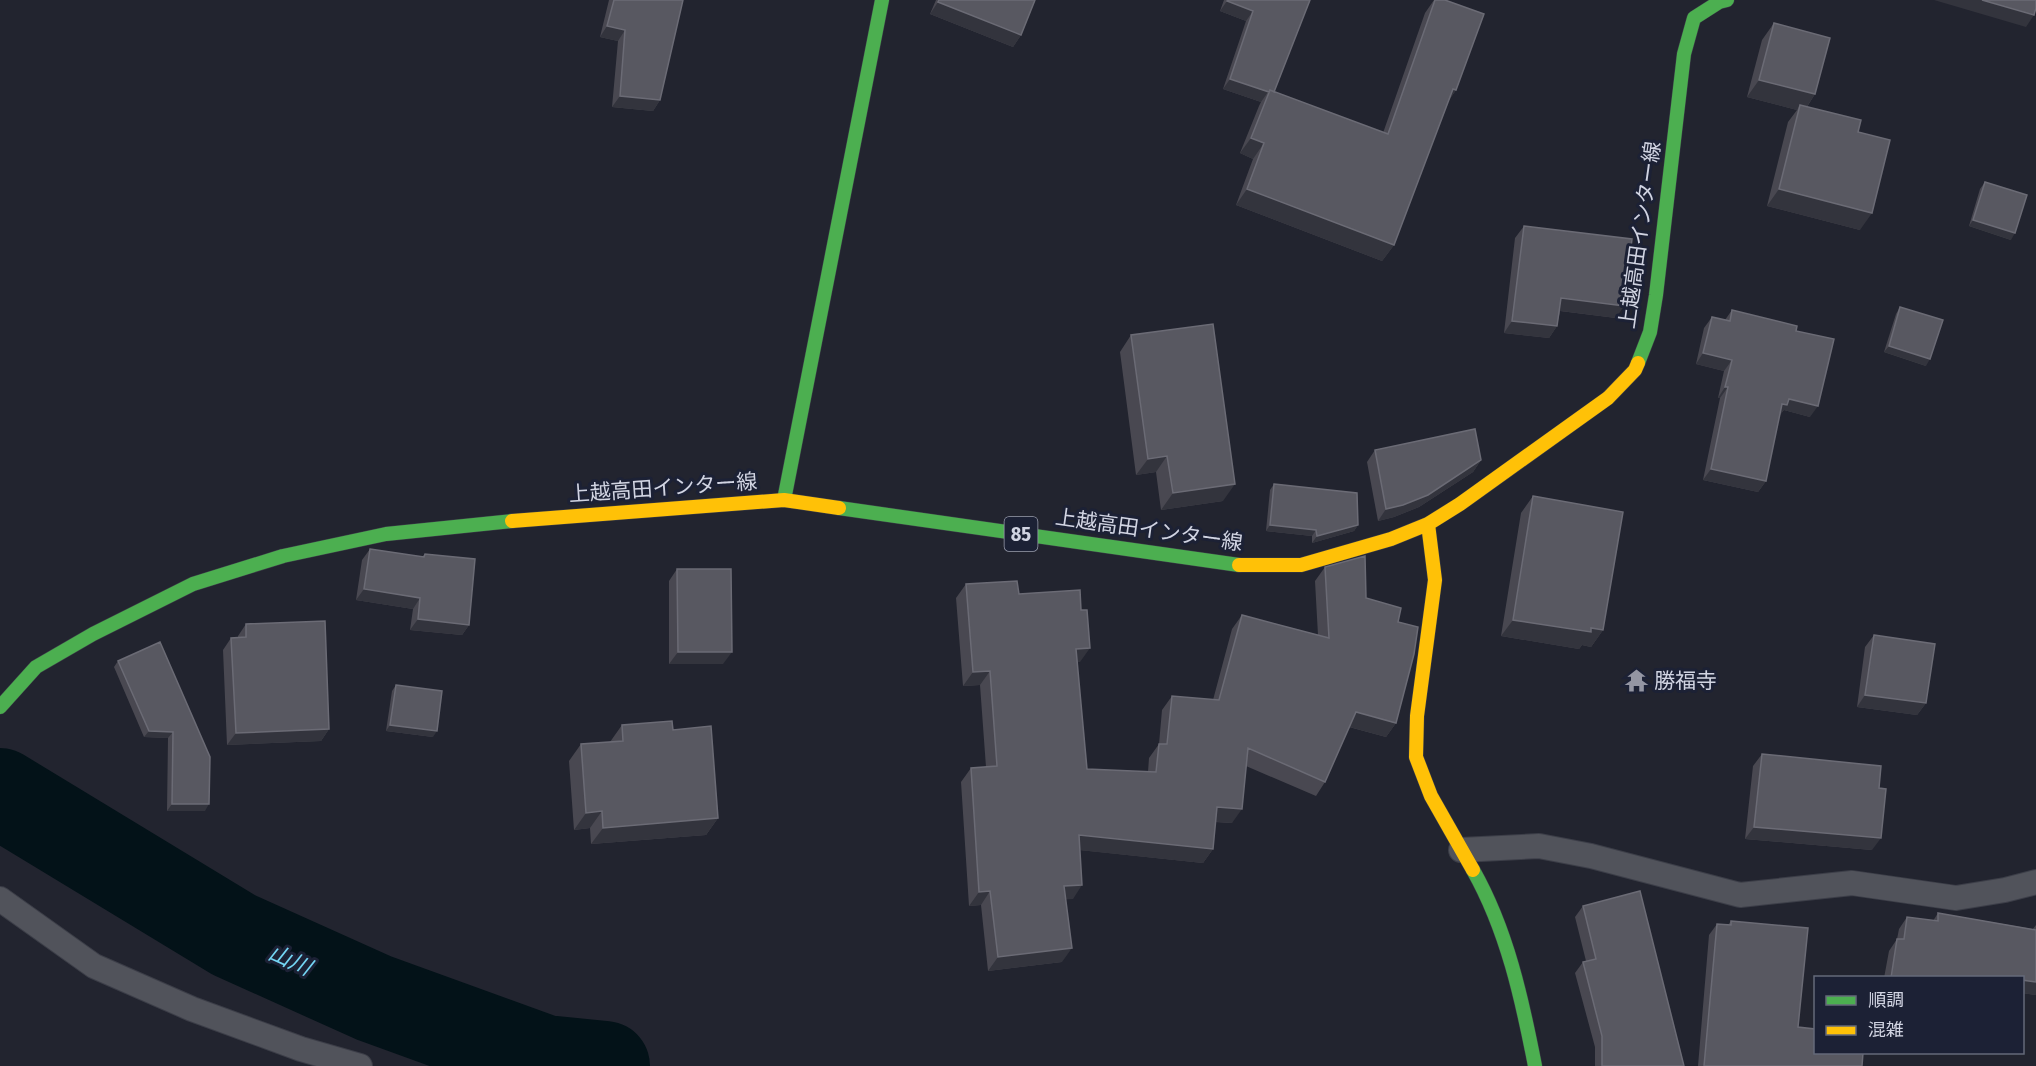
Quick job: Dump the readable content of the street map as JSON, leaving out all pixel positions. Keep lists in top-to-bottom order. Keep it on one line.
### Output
{"streets":{"main road":["上越高田インター線","85"]},"water":["山川"],"places":{"temple":["勝福寺"]},"legend":["順調","混雑"]}
